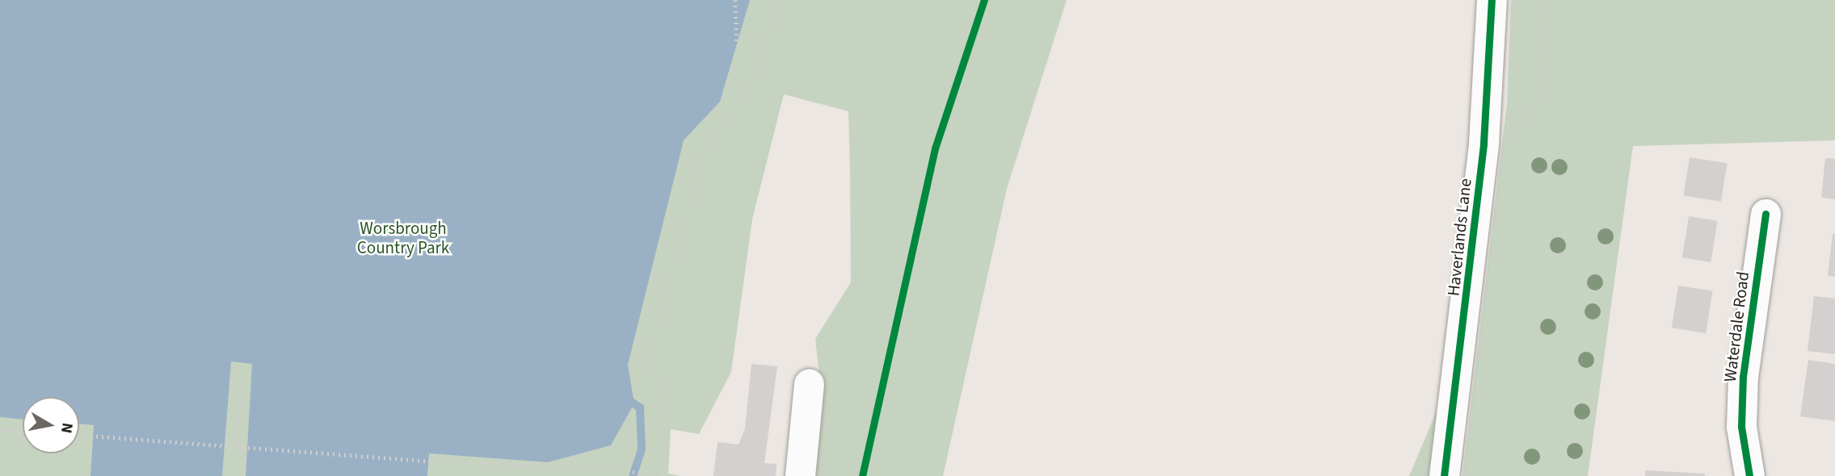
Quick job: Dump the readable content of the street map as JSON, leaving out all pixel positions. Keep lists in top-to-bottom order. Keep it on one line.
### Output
{"streets":{"street":["Haverlands Lane","Waterdale Road"]},"parks":["Worsbrough Country Park"],"north":"right"}
